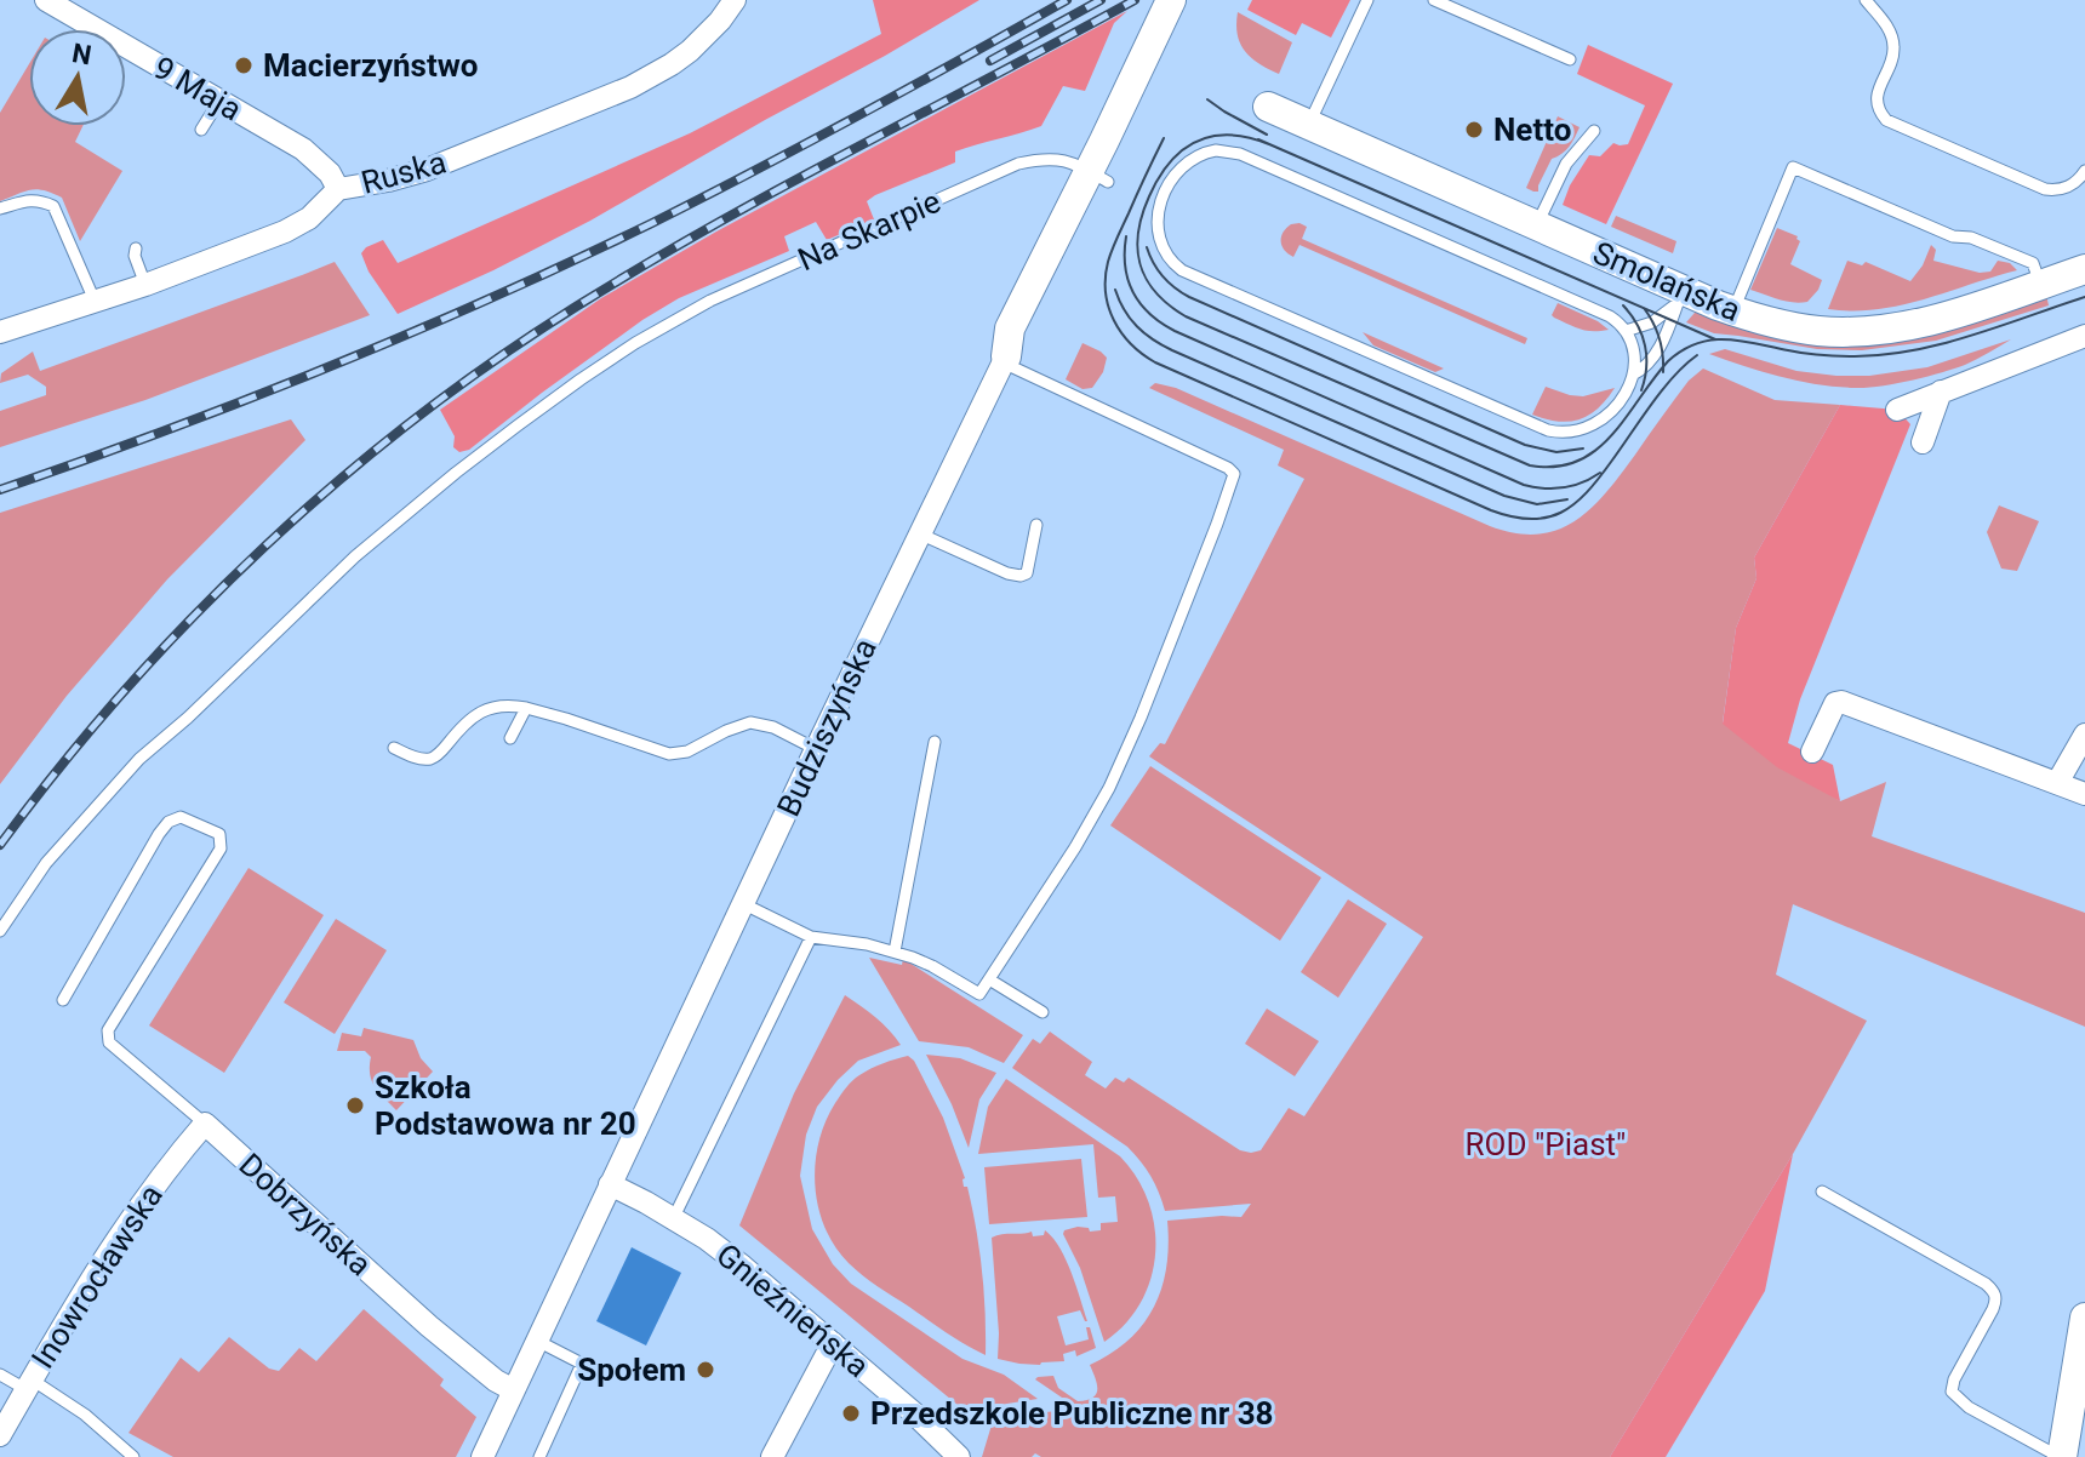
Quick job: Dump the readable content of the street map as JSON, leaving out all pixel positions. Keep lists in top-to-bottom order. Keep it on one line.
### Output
{"streets":{"street":["9 Maja","Ruska","Smolańska","Budziszyńska","Dobrzyńska","Inowrocławska","Gnieźnieńska"],"lane":["Na Skarpie"]},"crossings":[["9 Maja","Ruska"],["Na Skarpie","Budziszyńska"],["Budziszyńska","Dobrzyńska"],["Budziszyńska","Gnieźnieńska"],["Dobrzyńska","Inowrocławska"]],"parks":["ROD \"Piast\""],"places":["Macierzyństwo","Netto","Szkoła Podstawowa nr 20","Społem","Przedszkole Publiczne nr 38"],"north":"top"}
